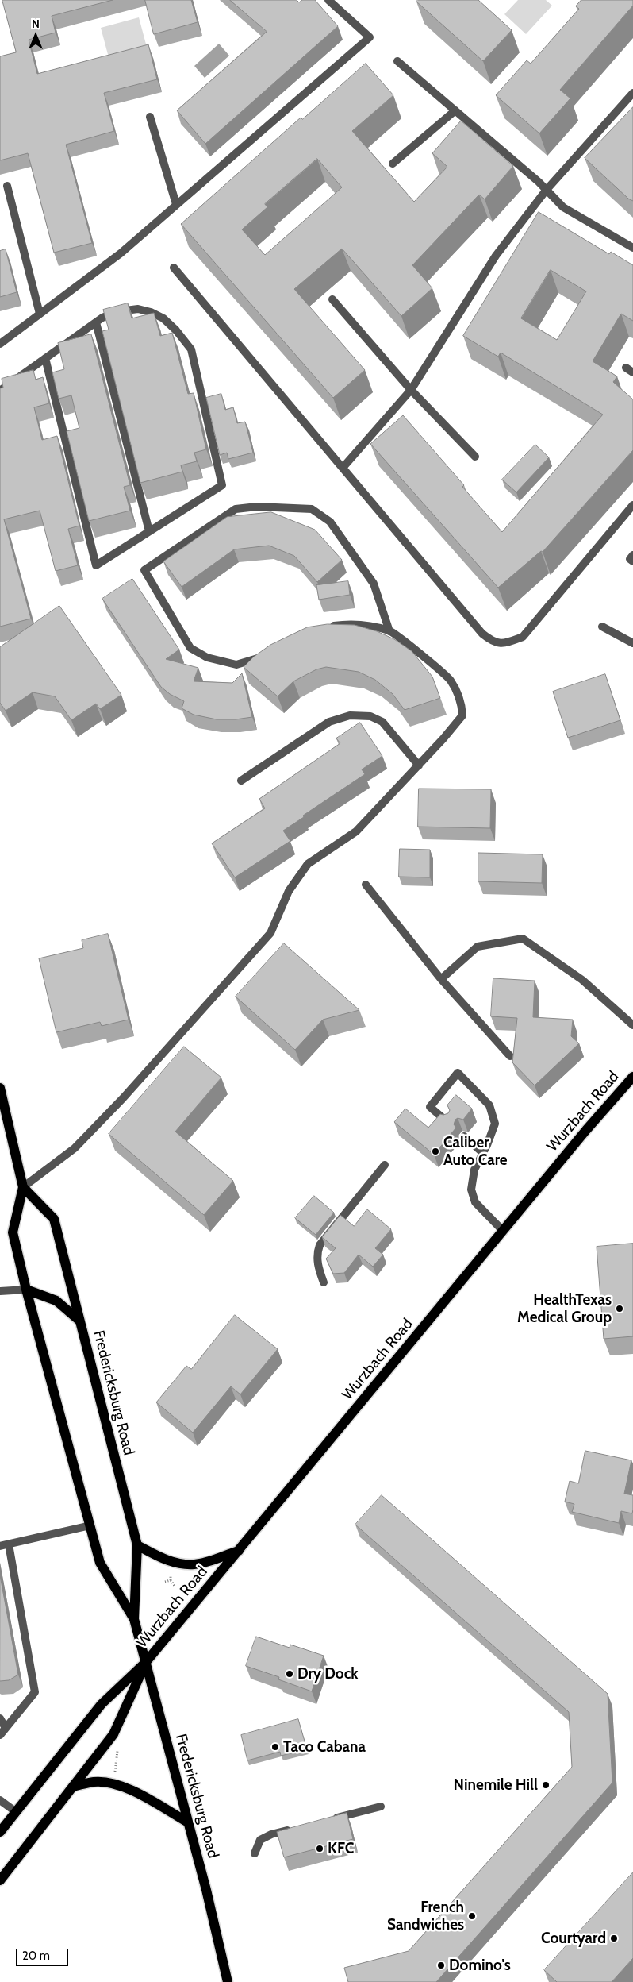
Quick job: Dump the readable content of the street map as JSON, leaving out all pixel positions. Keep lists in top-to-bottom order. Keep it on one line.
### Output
{"streets":{"main road":["Wurzbach Road","Fredericksburg Road"]},"crossings":[["Wurzbach Road","Fredericksburg Road"]],"places":["Caliber Auto Care","HealthTexas Medical Group","Dry Dock","Taco Cabana","Ninemile Hill","KFC","French Sandwiches","Courtyard","Domino's"],"scale_bar":"20 m","north":"top"}
